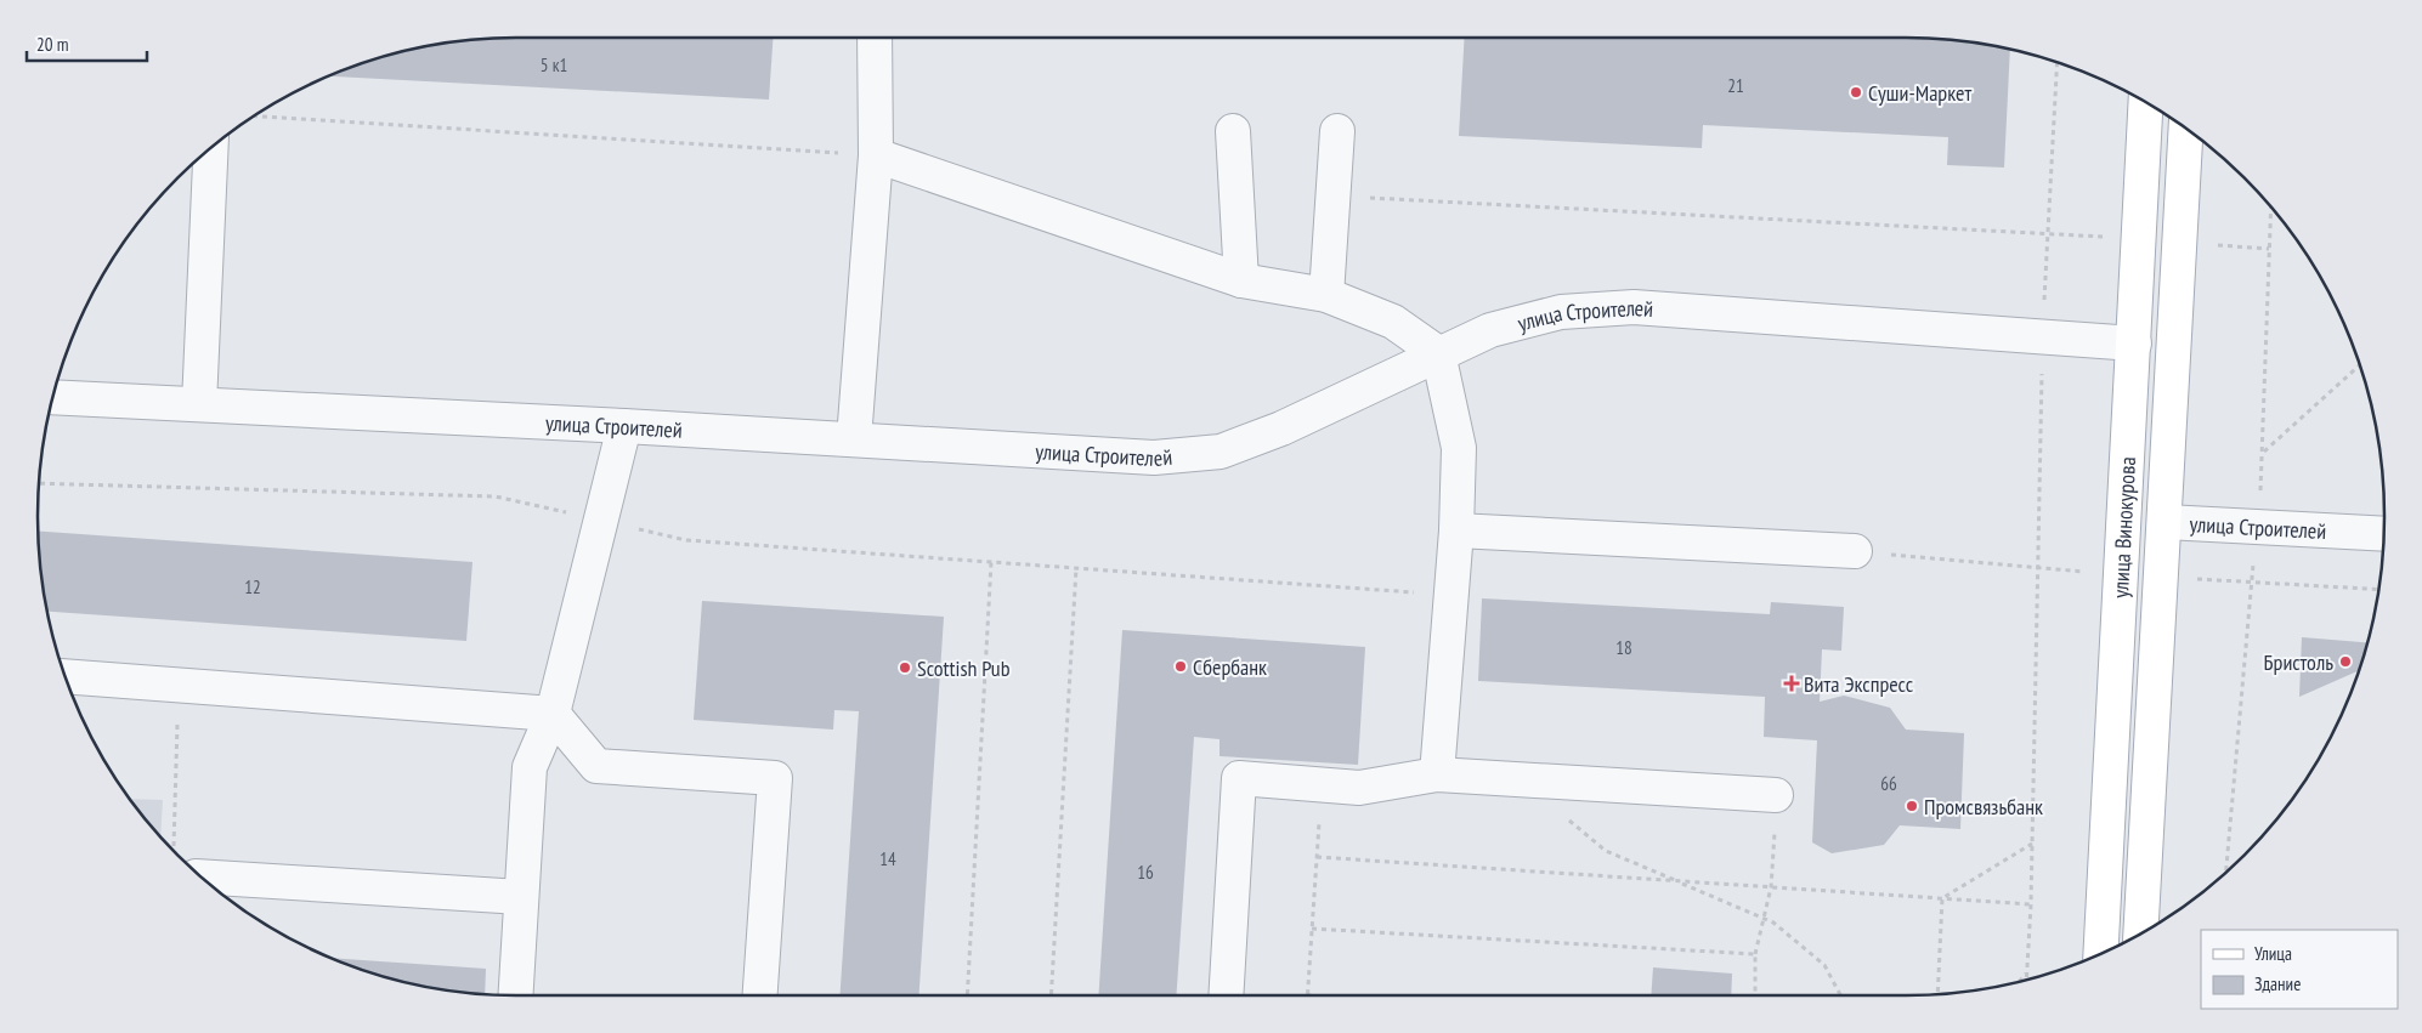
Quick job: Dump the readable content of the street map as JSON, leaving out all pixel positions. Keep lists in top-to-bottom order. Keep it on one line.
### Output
{"streets":{"main road":["улица Строителей","улица Винокурова"]},"crossings":[["улица Строителей","улица Винокурова"]],"places":{"other":["Суши-Маркет","Бристоль","Сбербанк","Scottish Pub","Промсвязьбанк"],"health":["Вита Экспресс"]},"house_numbers":["5 к1","21","12","18","66","14","16"],"legend":["Улица","Здание"],"scale_bar":"20 m"}
